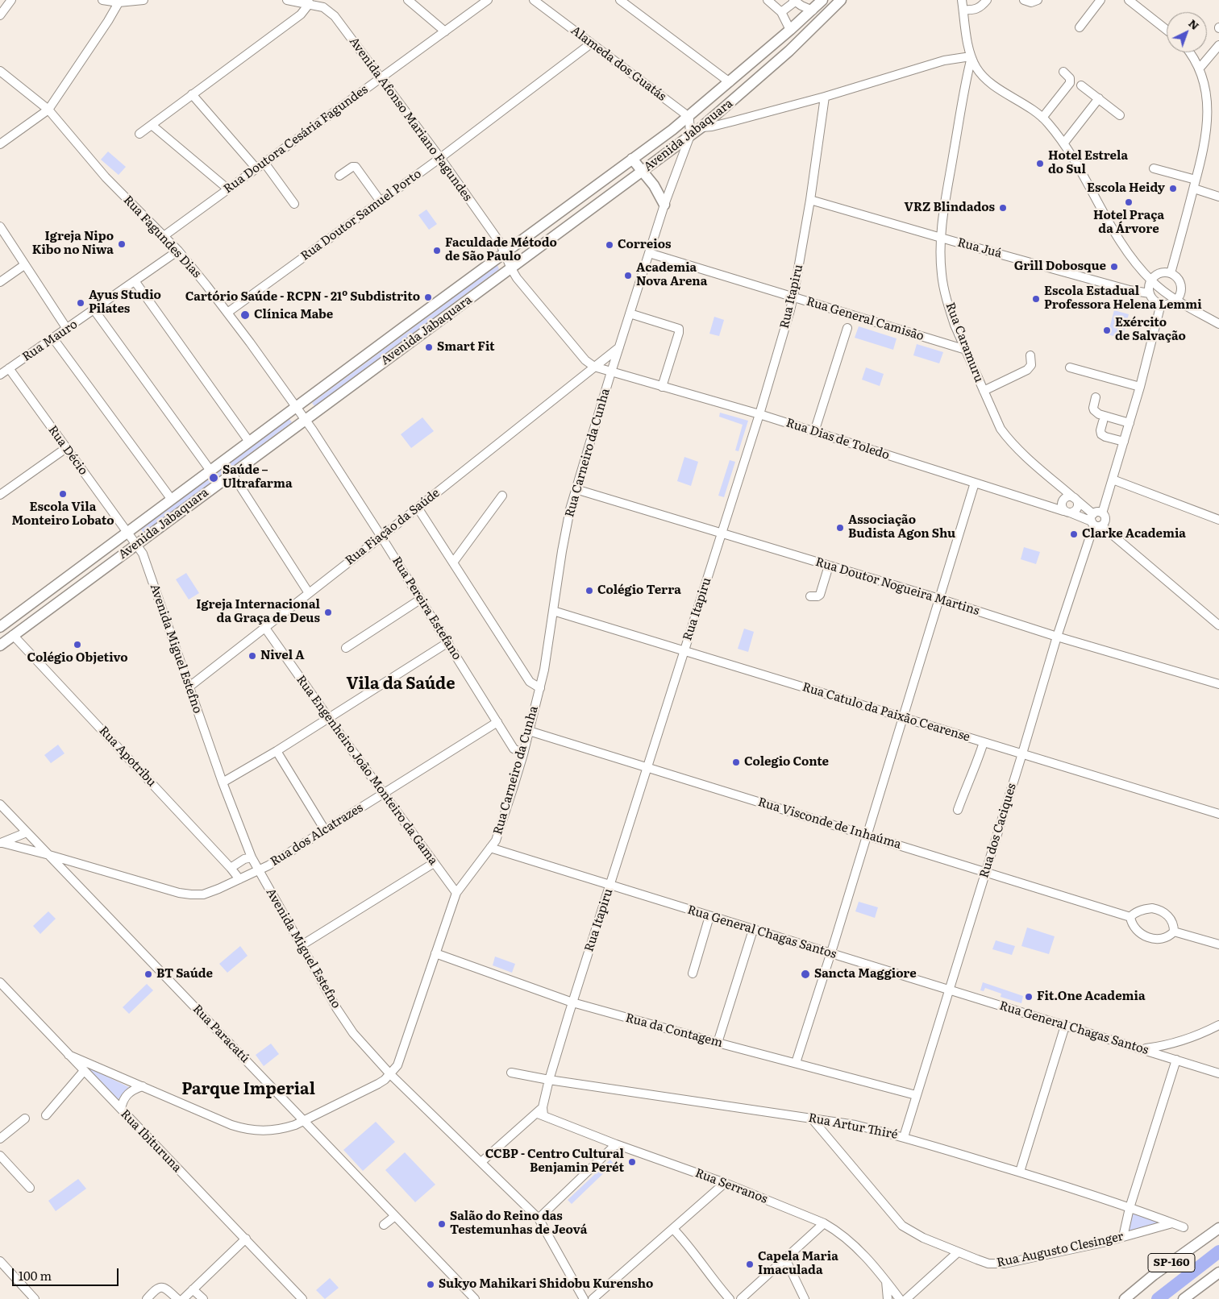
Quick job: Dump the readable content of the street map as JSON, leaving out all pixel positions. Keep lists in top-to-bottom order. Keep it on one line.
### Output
{"streets":{"main road":["Avenida Jabaquara","SP-160"],"street":["Alameda dos Guatás","Avenida Afonso Mariano Fagundes","Rua Doutora Cesária Fagundes","Rua Doutor Samuel Porto","Rua Fagundes Dias","Rua Juá","Rua Itapiru","Rua General Camisão","Rua Mauro","Rua Caramuru","Rua Dias de Toledo","Rua Décio","Rua Carneiro da Cunha","Rua Fiação da Saúde","Rua Doutor Nogueira Martins","Rua Pereira Estefano","Avenida Miguel Estefno","Rua Catulo da Paixão Cearense","Rua Apotribu","Rua Engenheiro João Monteiro da Gama","Rua Visconde de Inhaúma","Rua dos Caciques","Rua dos Alcatrazes","Rua General Chagas Santos","Rua da Contagem","Rua Paracatú","Rua Artur Thiré","Rua Ibituruna","Rua Serranos","Rua Augusto Clesinger"]},"crossings":[["Alameda dos Guatás","Avenida Jabaquara"],["Alameda dos Guatás","Rua Doutor Samuel Porto"],["Avenida Afonso Mariano Fagundes","Avenida Jabaquara"],["Avenida Afonso Mariano Fagundes","Rua Doutora Cesária Fagundes"],["Avenida Afonso Mariano Fagundes","Rua Doutor Samuel Porto"],["Avenida Afonso Mariano Fagundes","Rua Dias de Toledo"],["Avenida Afonso Mariano Fagundes","Rua Carneiro da Cunha"],["Avenida Afonso Mariano Fagundes","Rua Fiação da Saúde"],["Avenida Jabaquara","Rua Fagundes Dias"],["Avenida Jabaquara","Rua Décio"],["Avenida Jabaquara","Rua Carneiro da Cunha"],["Avenida Jabaquara","Rua Pereira Estefano"],["Avenida Jabaquara","Avenida Miguel Estefno"],["Avenida Jabaquara","Rua Apotribu"],["Rua Doutora Cesária Fagundes","Rua Fagundes Dias"],["Rua Doutor Samuel Porto","Rua Fagundes Dias"],["Rua Fagundes Dias","Rua Mauro"],["Rua Fagundes Dias","Rua Pereira Estefano"],["Rua Juá","Rua Itapiru"],["Rua Juá","Rua Caramuru"],["Rua Itapiru","Rua General Camisão"],["Rua Itapiru","Rua Dias de Toledo"],["Rua Itapiru","Rua Doutor Nogueira Martins"],["Rua Itapiru","Rua Catulo da Paixão Cearense"],["Rua Itapiru","Rua Visconde de Inhaúma"],["Rua Itapiru","Rua General Chagas Santos"],["Rua Itapiru","Rua da Contagem"],["Rua Itapiru","Rua Artur Thiré"],["Rua Itapiru","Rua Serranos"],["Rua General Camisão","Rua Caramuru"],["Rua General Camisão","Rua Carneiro da Cunha"],["Rua Mauro","Rua Décio"],["Rua Caramuru","Rua Dias de Toledo"],["Rua Caramuru","Rua dos Caciques"],["Rua Dias de Toledo","Rua Carneiro da Cunha"],["Rua Dias de Toledo","Rua Fiação da Saúde"],["Rua Dias de Toledo","Rua dos Caciques"],["Rua Décio","Avenida Miguel Estefno"],["Rua Carneiro da Cunha","Rua Fiação da Saúde"],["Rua Carneiro da Cunha","Rua Doutor Nogueira Martins"],["Rua Carneiro da Cunha","Rua Pereira Estefano"],["Rua Carneiro da Cunha","Avenida Miguel Estefno"],["Rua Carneiro da Cunha","Rua Catulo da Paixão Cearense"],["Rua Carneiro da Cunha","Rua Engenheiro João Monteiro da Gama"],["Rua Carneiro da Cunha","Rua Visconde de Inhaúma"],["Rua Carneiro da Cunha","Rua General Chagas Santos"],["Rua Carneiro da Cunha","Rua da Contagem"],["Rua Carneiro da Cunha","Rua Paracatú"],["Rua Carneiro da Cunha","Rua Ibituruna"],["Rua Fiação da Saúde","Rua Pereira Estefano"],["Rua Fiação da Saúde","Avenida Miguel Estefno"],["Rua Fiação da Saúde","Rua Engenheiro João Monteiro da Gama"],["Rua Doutor Nogueira Martins","Rua dos Caciques"],["Rua Pereira Estefano","Rua dos Alcatrazes"],["Avenida Miguel Estefno","Rua dos Alcatrazes"],["Rua Catulo da Paixão Cearense","Rua dos Caciques"],["Rua Apotribu","Rua dos Alcatrazes"],["Rua Engenheiro João Monteiro da Gama","Rua dos Alcatrazes"],["Rua Visconde de Inhaúma","Rua dos Caciques"],["Rua dos Caciques","Rua General Chagas Santos"],["Rua dos Caciques","Rua da Contagem"],["Rua dos Caciques","Rua Artur Thiré"],["Rua dos Alcatrazes","Rua Paracatú"],["Rua Artur Thiré","Rua Augusto Clesinger"]],"districts":["Vila da Saúde","Parque Imperial"],"places":["Hotel Estrela do Sul","Escola Heidy","Hotel Praça da Árvore","VRZ Blindados","Igreja Nipo Kibo no Niwa","Correios","Faculdade Método de São Paulo","Grill Dobosque","Academia Nova Arena","Cartório Saúde - RCPN - 21º Subdistrito","Escola Estadual Professora Helena Lemmi","Ayus Studio Pilates","Clínica Mabe","Exército de Salvação","Smart Fit","Saúde – Ultrafarma","Escola Vila Monteiro Lobato","Associação Budista Agon Shu","Clarke Academia","Colégio Terra","Igreja Internacional da Graça de Deus","Colégio Objetivo","Nivel A","Colegio Conte","BT Saúde","Sancta Maggiore","Fit.One Academia","CCBP - Centro Cultural Benjamin Perét","Salão do Reino das Testemunhas de Jeová","Capela Maria Imaculada","Sukyo Mahikari Shidobu Kurensho"],"scale_bar":"100 m","north":"top right"}
